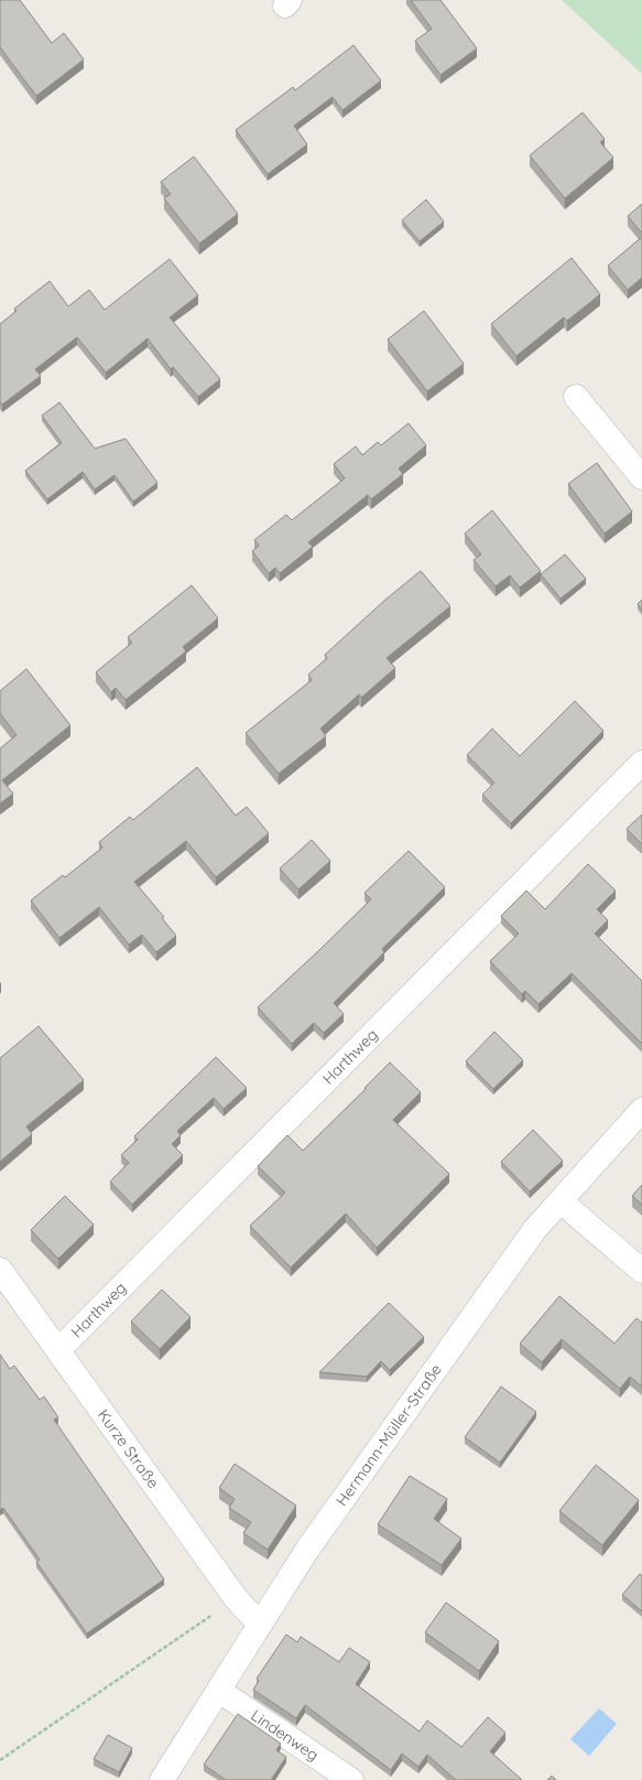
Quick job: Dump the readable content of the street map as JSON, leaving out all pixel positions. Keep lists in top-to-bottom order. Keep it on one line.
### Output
{"streets":{"street":["Harthweg","Hermann-Müller-Straße","Kurze Straße","Lindenweg"]},"crossings":[["Harthweg","Kurze Straße"],["Hermann-Müller-Straße","Kurze Straße"],["Hermann-Müller-Straße","Lindenweg"]]}
